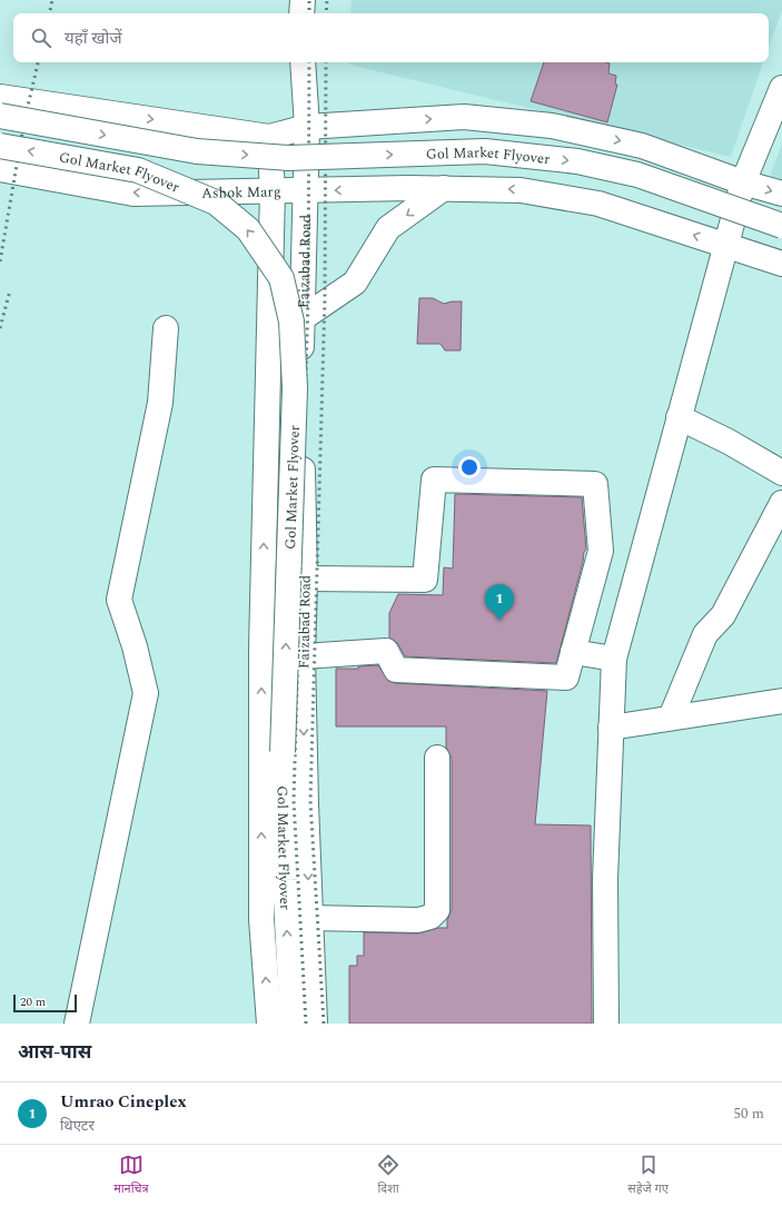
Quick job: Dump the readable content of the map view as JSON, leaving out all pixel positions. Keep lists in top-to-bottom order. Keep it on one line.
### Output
{"streets":{"street":["Gol Market Flyover","Ashok Marg","Faizabad Road"]},"crossings":[["Ashok Marg","Faizabad Road"]],"scale_bar":"20 m","page":{"search":"यहाँ खोजें","pins":"1","scale":"20 m","heading":"आस-पास","list":[{"mark":"1","name":"Umrao Cineplex","note":"थिएटर","value":"50 m"}],"nav":["मानचित्र","दिशा","सहेजे गए"]}}
